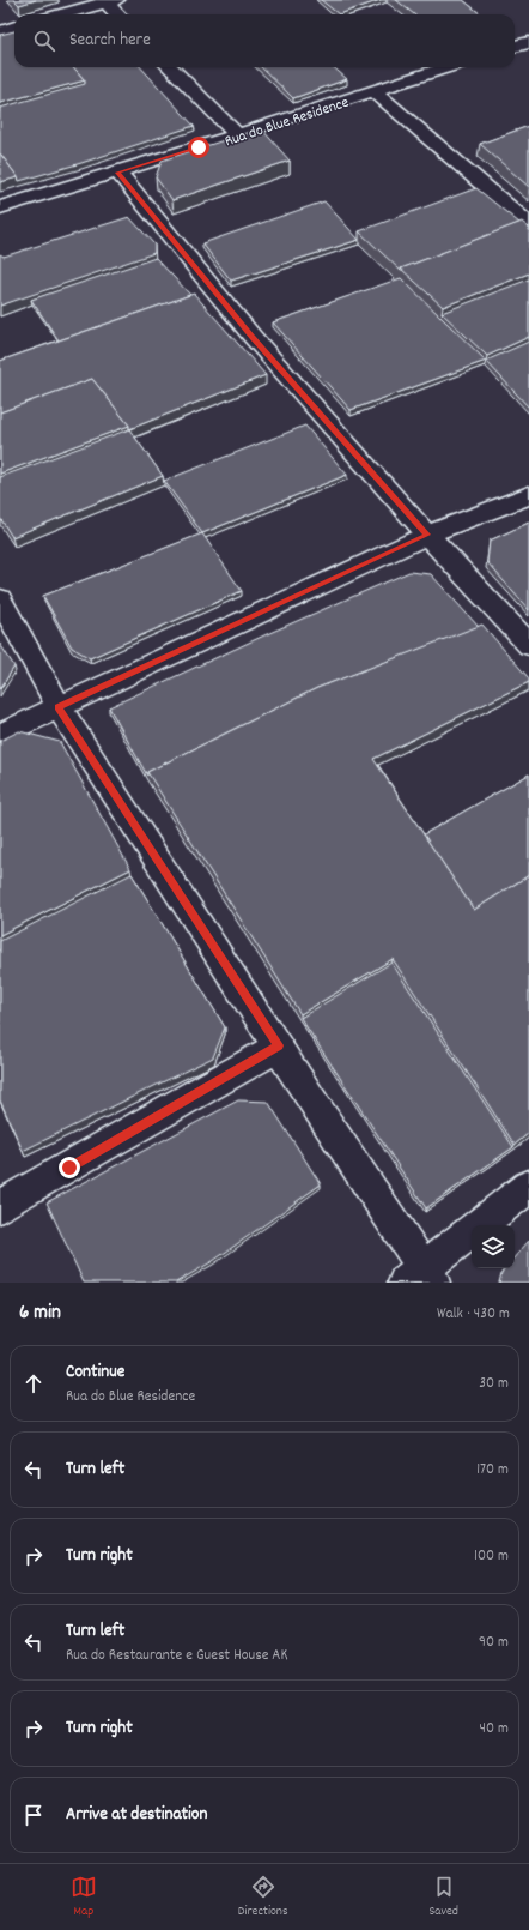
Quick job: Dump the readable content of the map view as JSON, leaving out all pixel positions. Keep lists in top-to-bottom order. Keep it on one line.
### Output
{"streets":{"street":["Rua do Blue Residence"]},"page":{"search":"Search here","heading":["6 min","Walk · 430 m"],"list":[["Continue","Rua do Blue Residence","30 m"],["Turn left","170 m"],["Turn right","100 m"],["Turn left","Rua do Restaurante e Guest House AK","90 m"],["Turn right","40 m"],"Arrive at destination"],"nav":["Map","Directions","Saved"]}}
